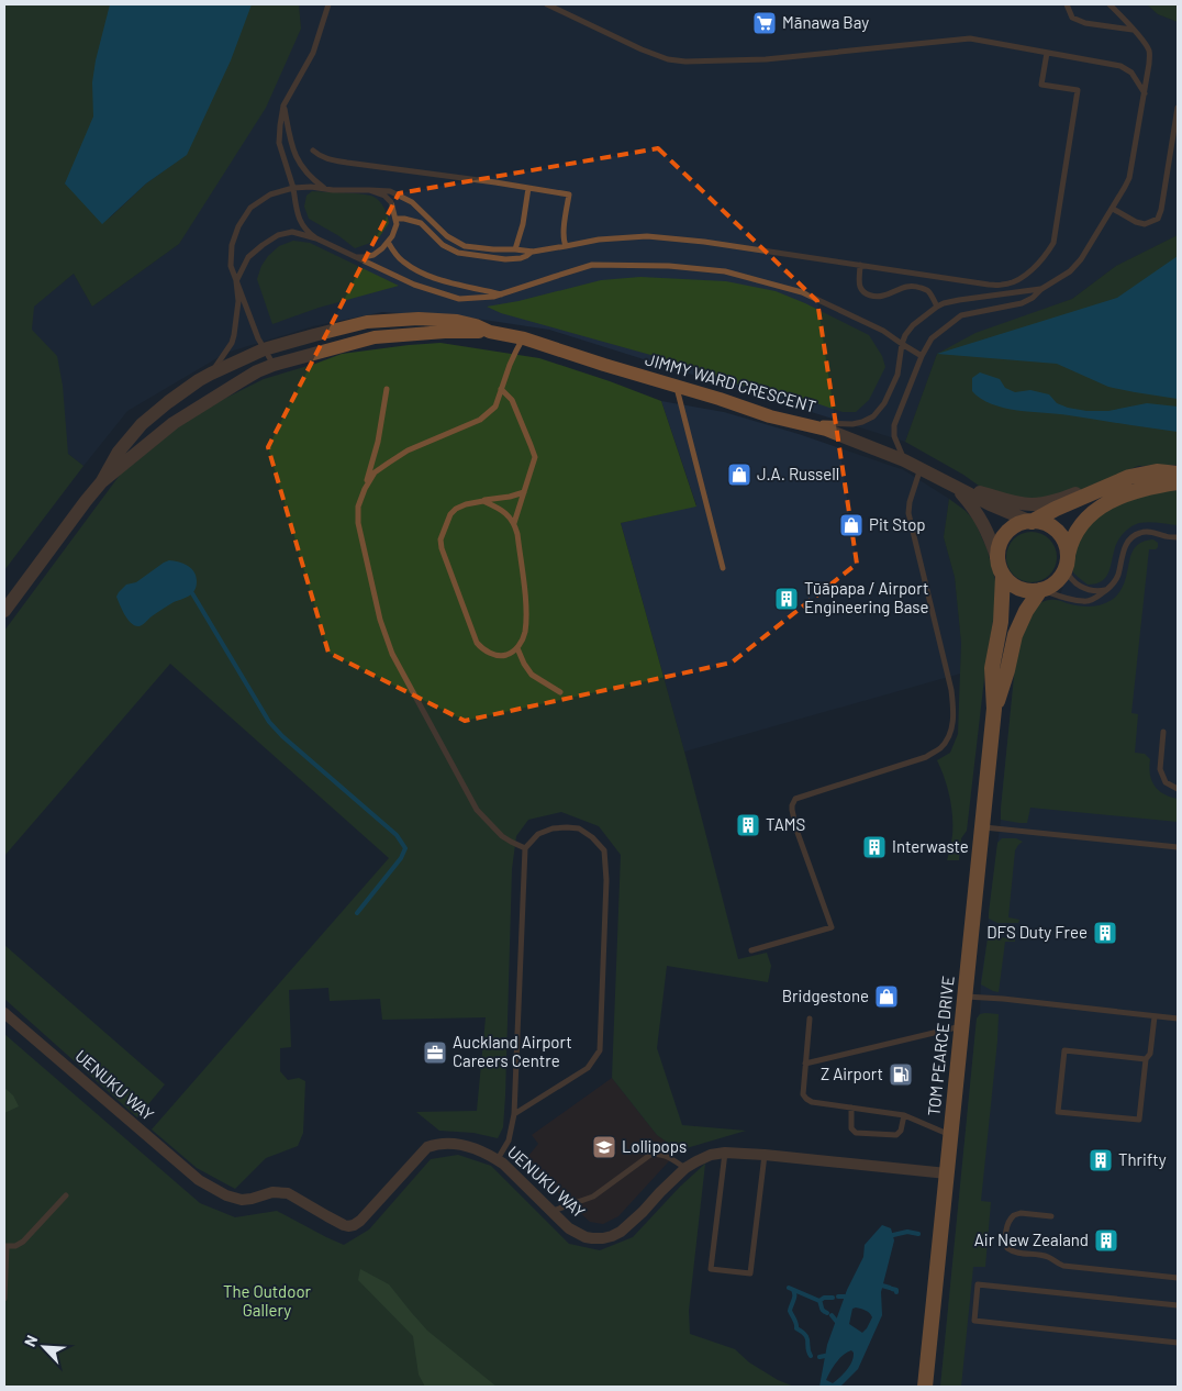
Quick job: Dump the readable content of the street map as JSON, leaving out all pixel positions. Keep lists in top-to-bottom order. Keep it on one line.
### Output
{"streets":{"main road":["TOM PEARCE DRIVE"],"street":["JIMMY WARD CRESCENT","UENUKU WAY"]},"crossings":[["JIMMY WARD CRESCENT","TOM PEARCE DRIVE"],["TOM PEARCE DRIVE","UENUKU WAY"]],"parks":["The Outdoor Gallery"],"places":{"supermarket":["Mānawa Bay"],"shop":["J.A. Russell","Pit Stop","Bridgestone"],"building":["Tūāpapa / Airport Engineering Base","TAMS","Interwaste","DFS Duty Free","Thrifty","Air New Zealand"],"office":["Auckland Airport Careers Centre"],"fuel station":["Z Airport"],"school or university":["Lollipops"]},"north":"top left"}
